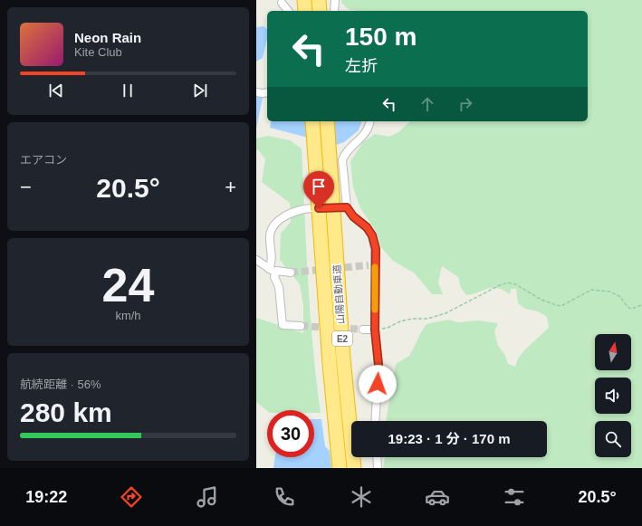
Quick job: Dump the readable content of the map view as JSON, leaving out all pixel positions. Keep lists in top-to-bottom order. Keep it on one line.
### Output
{"streets":{"highway":["山陽自動車道","E2"]},"north":"top","page":{"turn":["150 m","左折"],"song":["Neon Rain","Kite Club"],"tile":["エアコン",["24","km/h"],["航続距離 · 56%","280 km"]],"heat":["−","20.5°","+"],"limit":"30","trip":"19:23 · 1 分 · 170 m","tabs":["19:22","20.5°"]}}
